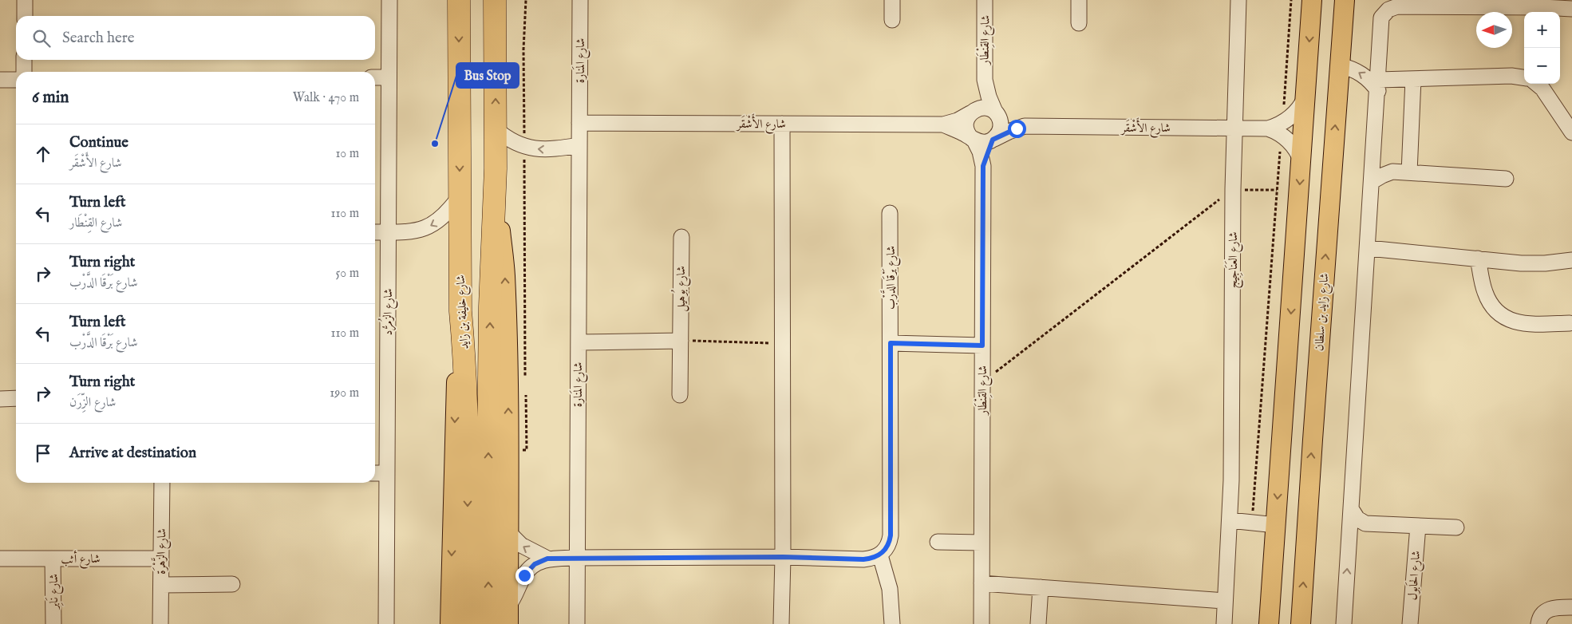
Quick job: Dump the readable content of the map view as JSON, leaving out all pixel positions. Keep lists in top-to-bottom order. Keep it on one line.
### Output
{"streets":{"highway":["شارع خليفة بن زايد"],"main road":["شارع زايد بن سلطان"],"street":["شارع القِنْطَار","شارع المَنارة","شارع الأَشْقَر","شارع العَنَاجِيج","شارع بَرْقَا الدَّرْب","شارع بُوهيل","شارع الزُمرُّد","شارع الزَّهْرَة","شارع أثب","شارع الحَابول","شارع نَابِر"]},"crossings":[["شارع القِنْطَار","شارع الأَشْقَر"],["شارع المَنارة","شارع الأَشْقَر"],["شارع الأَشْقَر","شارع العَنَاجِيج"],["شارع الزَّهْرَة","شارع أثب"],["شارع أثب","شارع نَابِر"]],"places":["Bus Stop"],"north":"left","page":{"map_buttons":["+","−"],"search":"Search here","heading":["6 min","Walk · 470 m"],"list":[["Continue","شارع الأَشْقَر","10 m"],["Turn left","شارع القِنْطَار","110 m"],["Turn right","شارع بَرْقَا الدَّرْب","50 m"],["Turn left","شارع بَرْقَا الدَّرْب","110 m"],["Turn right","شارع الزِّرَن","190 m"],"Arrive at destination"]}}
